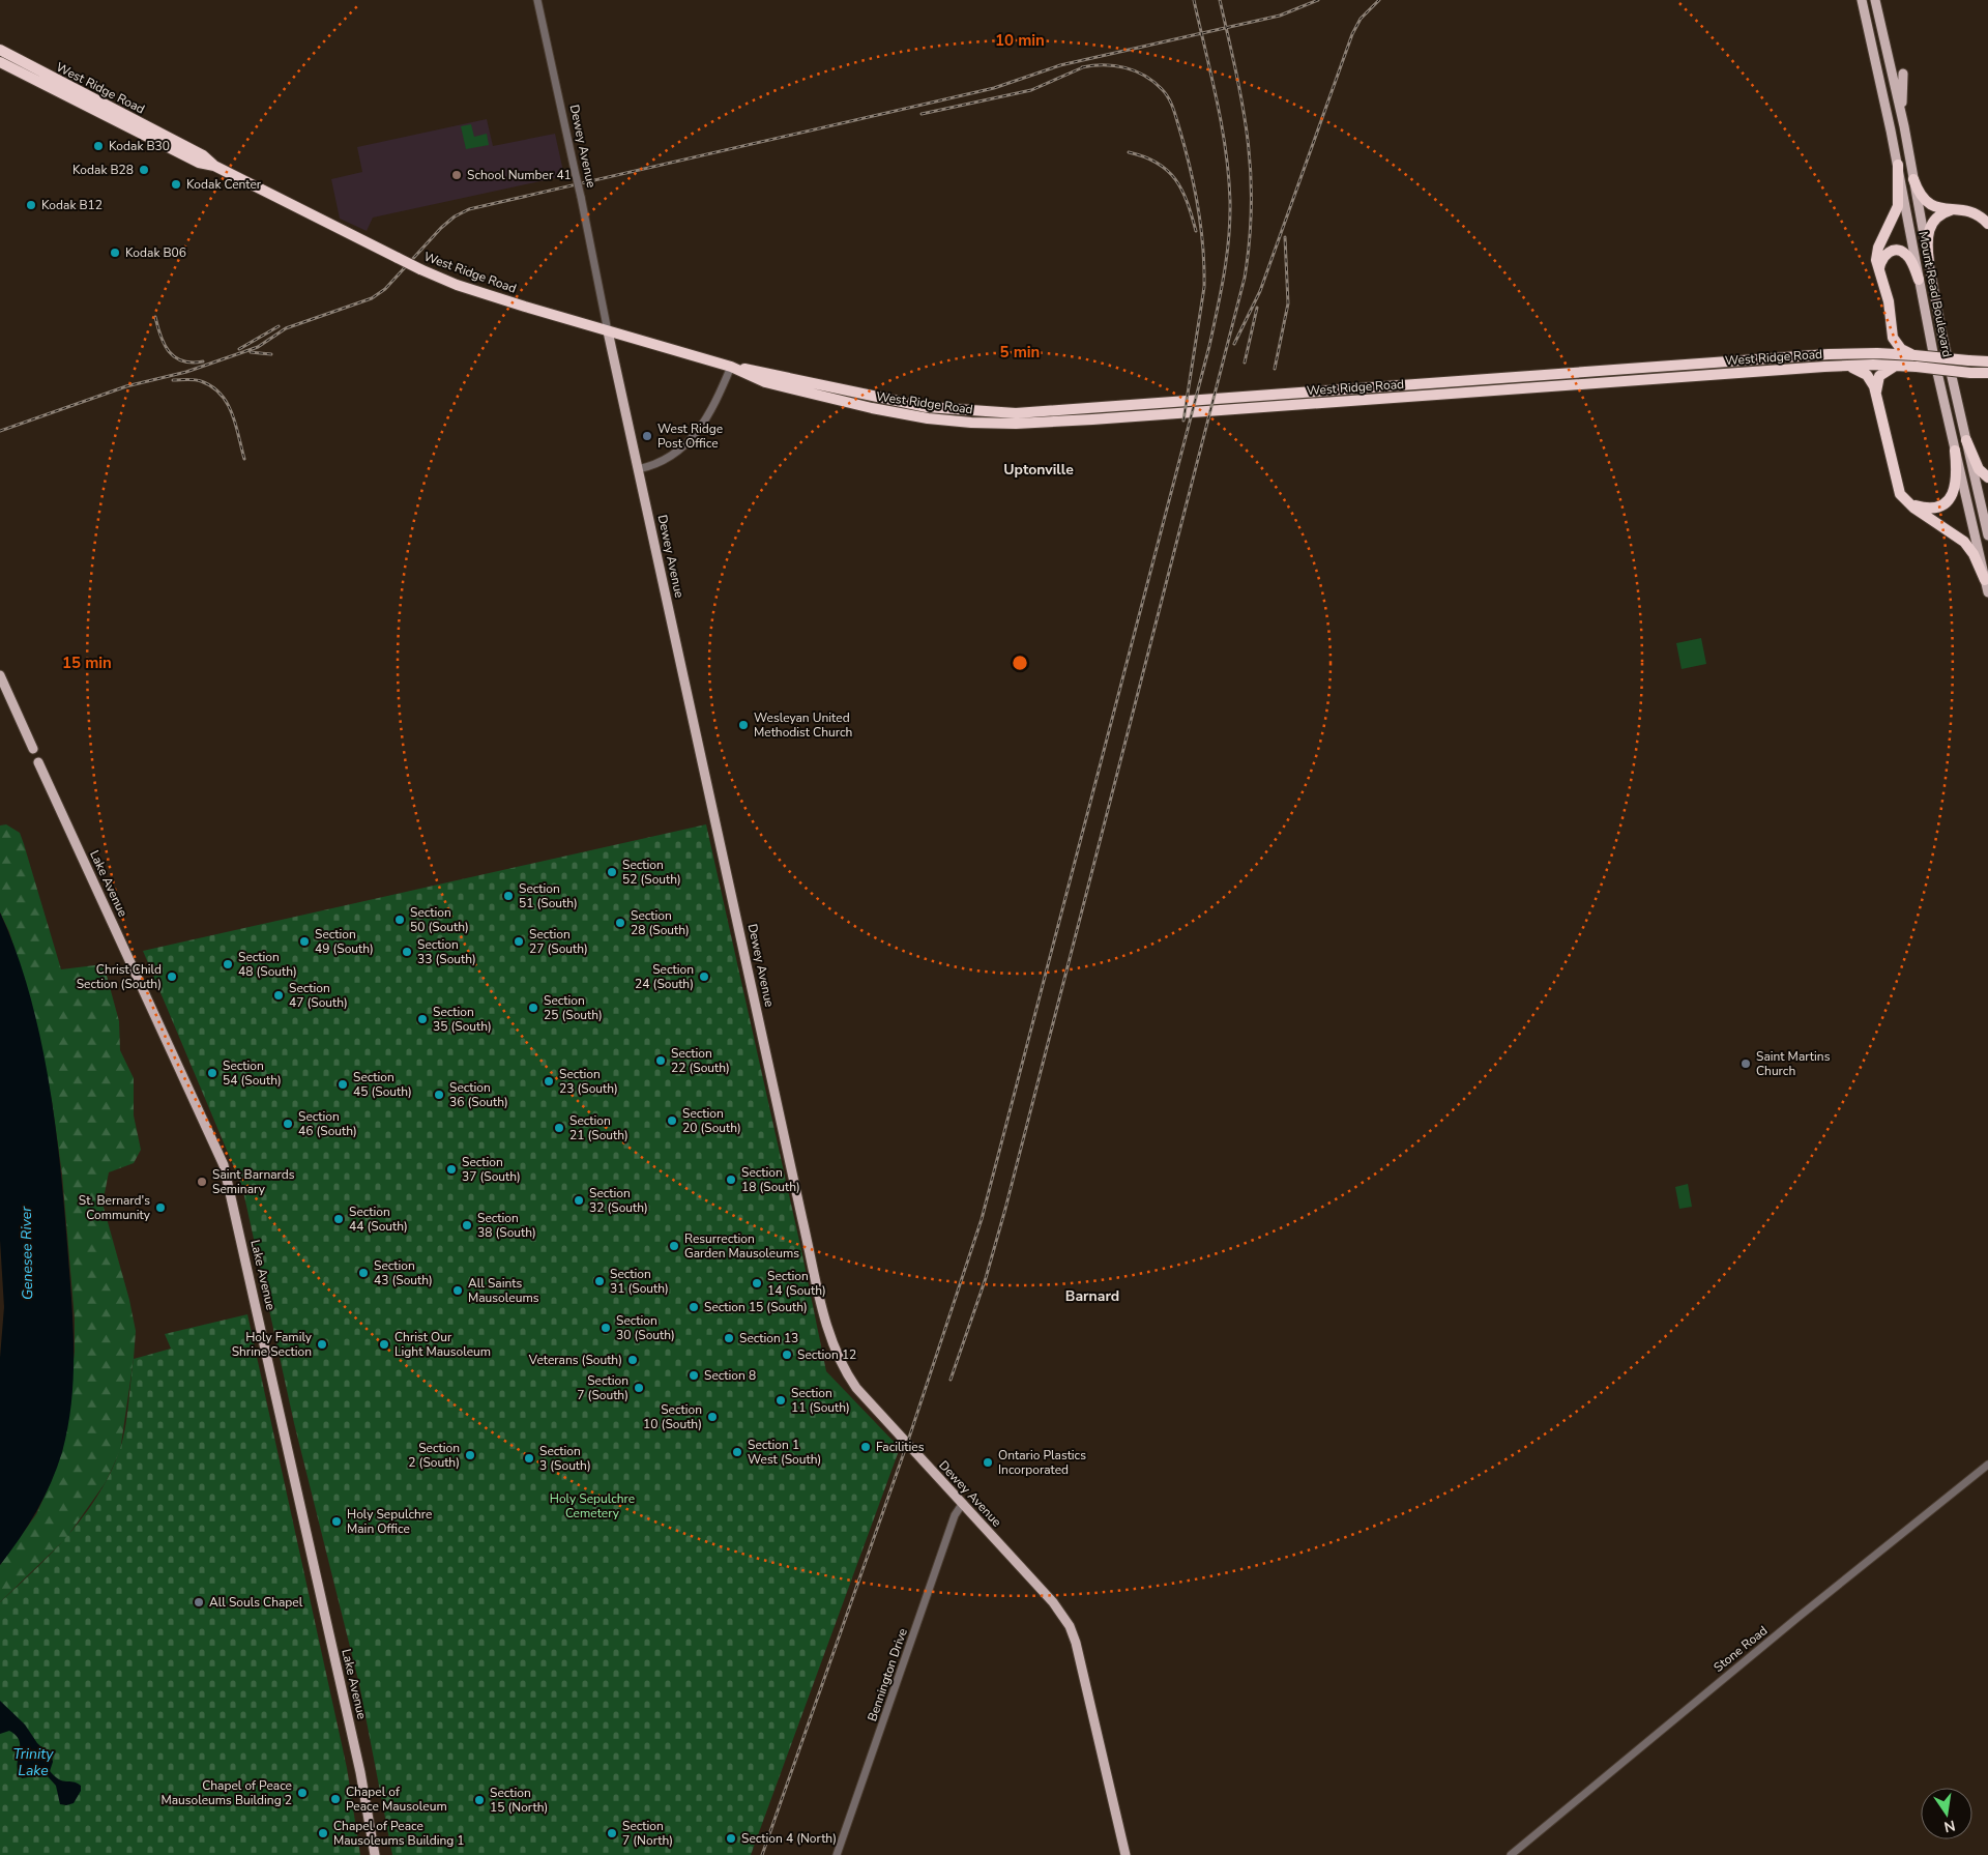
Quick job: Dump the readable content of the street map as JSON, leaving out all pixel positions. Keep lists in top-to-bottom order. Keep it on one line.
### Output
{"streets":{"highway":["West Ridge Road"],"main road":["Dewey Avenue","Mount Read Boulevard","Lake Avenue"],"street":["Stone Road","Bennington Drive"]},"crossings":[["West Ridge Road","Dewey Avenue"],["Dewey Avenue","Bennington Drive"]],"districts":["Uptonville","Barnard"],"water":["Genesee River","Trinity Lake"],"parks":["Holy Sepulchre Cemetery"],"places":["Kodak B30","Kodak B28","School Number 41","Kodak Center","Kodak B12","Kodak B06","West Ridge Post Office","Wesleyan United Methodist Church","Section 52 (South)","Section 51 (South)","Section 50 (South)","Section 28 (South)","Section 49 (South)","Section 27 (South)","Section 33 (South)","Section 48 (South)","Christ Child Section (South)","Section 24 (South)","Section 47 (South)","Section 25 (South)","Section 35 (South)","Section 22 (South)","Saint Martins Church","Section 54 (South)","Section 23 (South)","Section 45 (South)","Section 36 (South)","Section 20 (South)","Section 46 (South)","Section 21 (South)","Section 37 (South)","Section 18 (South)","Saint Barnards Seminary","Section 32 (South)","St. Bernard's Community","Section 44 (South)","Section 38 (South)","Resurrection Garden Mausoleums","Section 43 (South)","Section 31 (South)","Section 14 (South)","All Saints Mausoleums","Section 15 (South)","Section 30 (South)","Section 13","Holy Family Shrine Section","Christ Our Light Mausoleum","Section 12","Veterans (South)","Section 8","Section 7 (South)","Section 11 (South)","Section 10 (South)","Facilities","Section 1 West (South)","Section 2 (South)","Section 3 (South)","Ontario Plastics Incorporated","Holy Sepulchre Main Office","All Souls Chapel","Chapel of Peace Mausoleums Building 2","Chapel of Peace Mausoleum","Section 15 (North)","Chapel of Peace Mausoleums Building 1","Section 7 (North)","Section 4 (North)"],"north":"bottom","rings":["10 min","5 min","15 min"]}
